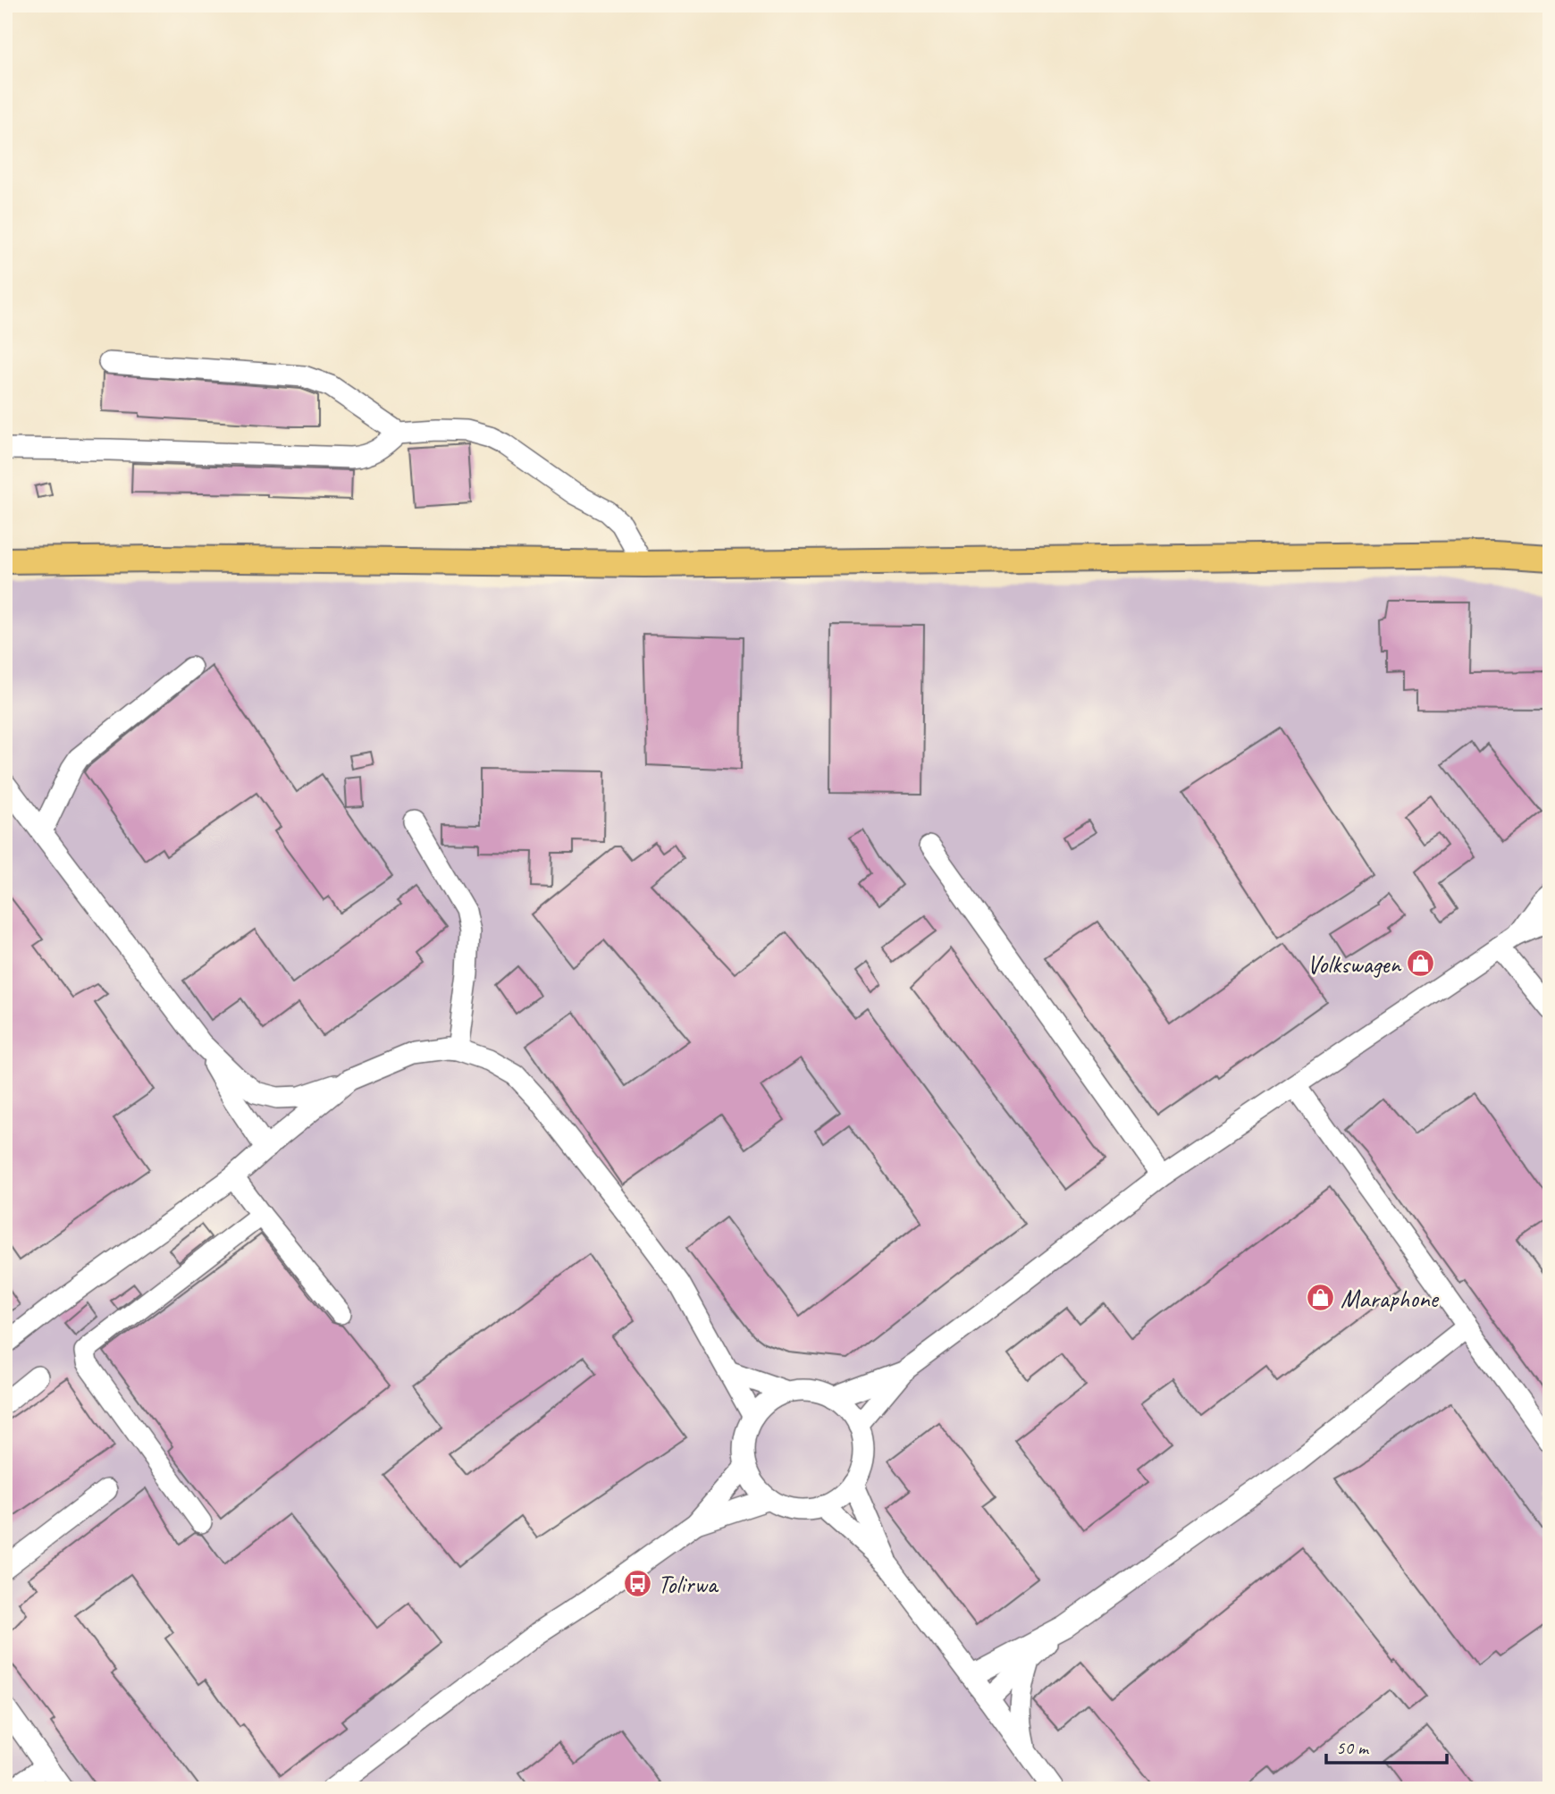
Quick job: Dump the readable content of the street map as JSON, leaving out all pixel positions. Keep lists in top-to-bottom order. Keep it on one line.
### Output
{"places":{"shop":["Volkswagen","Maraphone"],"bus stop":["Tolirwa"]},"scale_bar":"50 m"}
